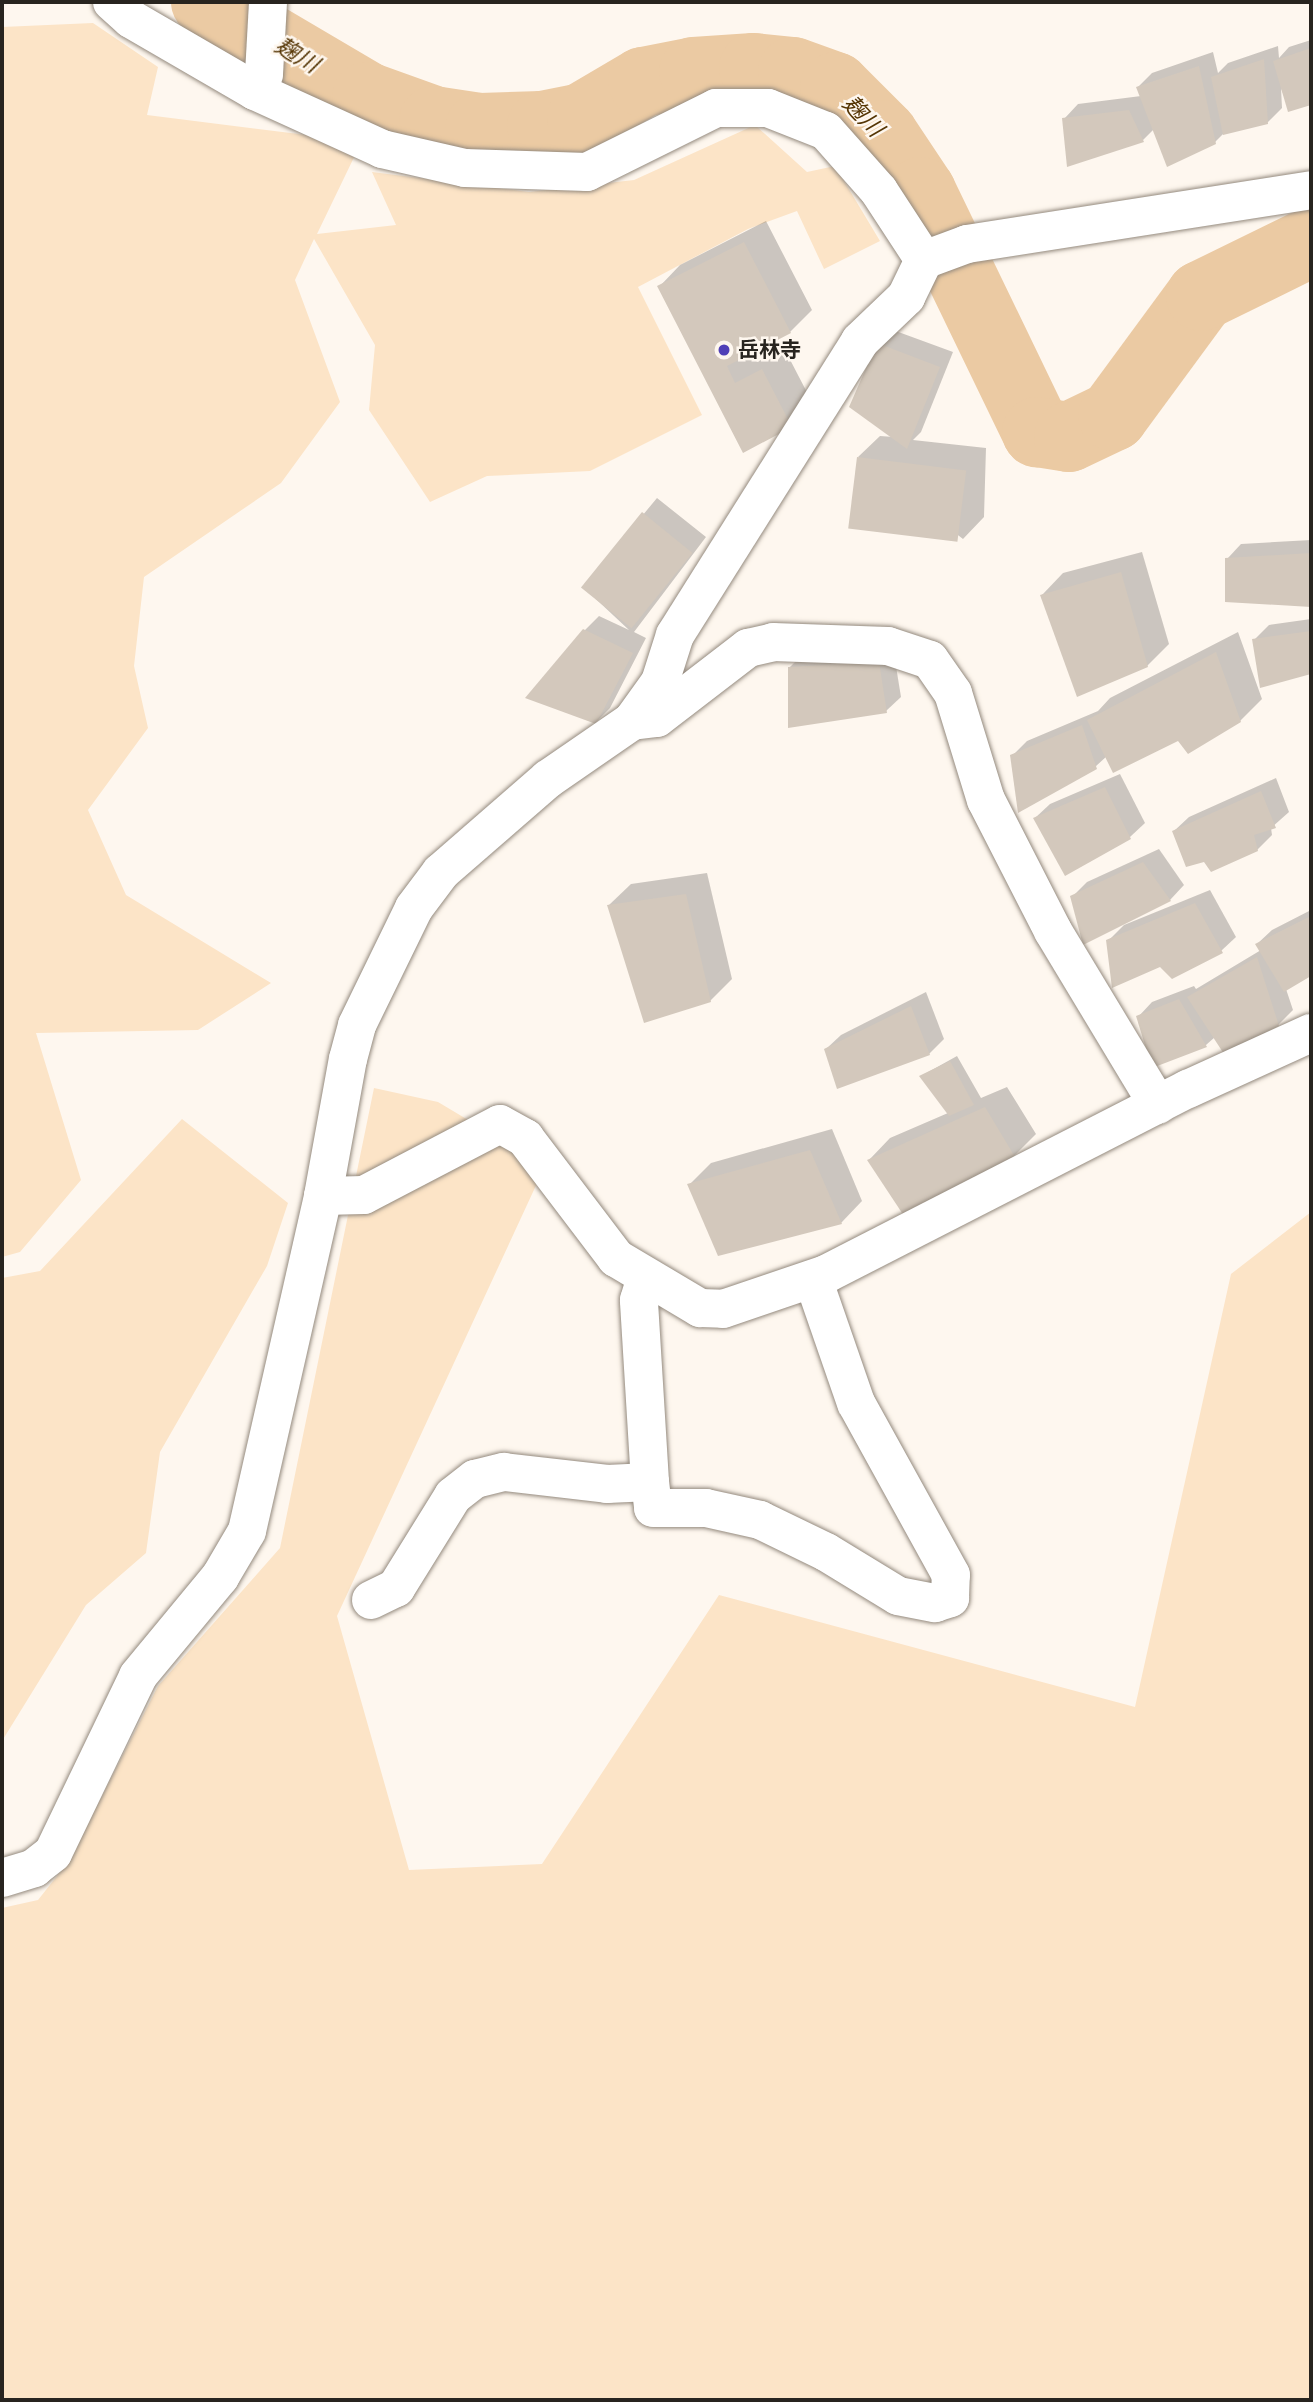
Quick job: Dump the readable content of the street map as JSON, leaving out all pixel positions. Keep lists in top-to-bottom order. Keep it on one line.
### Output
{"water":["麹川"],"places":["岳林寺"]}
